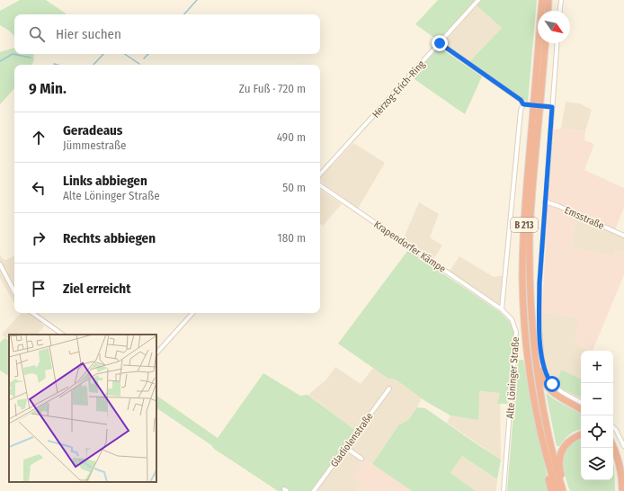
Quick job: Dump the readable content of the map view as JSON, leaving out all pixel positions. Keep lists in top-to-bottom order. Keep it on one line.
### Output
{"streets":{"highway":["B 213"],"street":["Herzog-Erich-Ring","Emsstraße","Krapendorfer Kämpe","Alte Löninger Straße","Gladiolenstraße"]},"crossings":[["Krapendorfer Kämpe","Alte Löninger Straße"]],"north":"bottom right","page":{"search":"Hier suchen","heading":["9 Min.","Zu Fuß · 720 m"],"list":[["Geradeaus","Jümmestraße","490 m"],["Links abbiegen","Alte Löninger Straße","50 m"],["Rechts abbiegen","180 m"],"Ziel erreicht"],"map_buttons":["+","−"]}}
